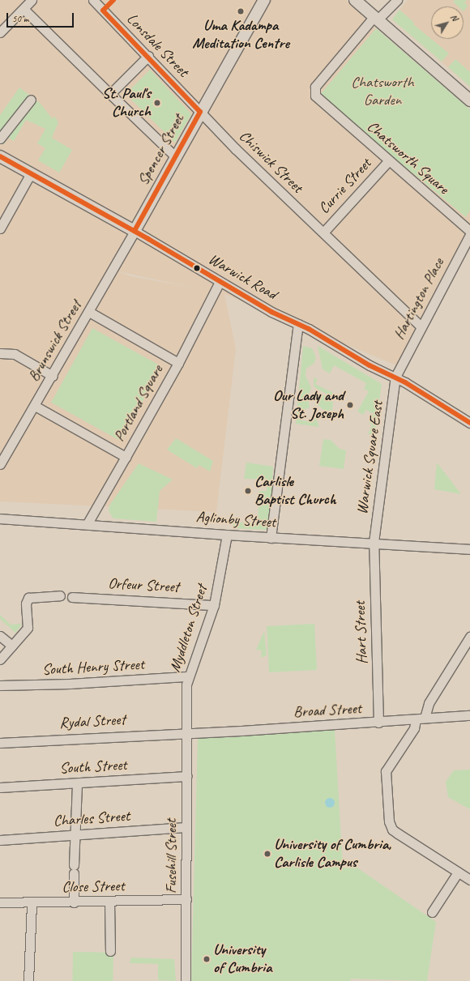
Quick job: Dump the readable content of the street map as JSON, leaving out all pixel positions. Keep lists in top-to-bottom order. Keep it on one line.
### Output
{"streets":{"main road":["Spencer Street","Warwick Road"],"street":["Lonsdale Street","Chatsworth Square","Chiswick Street","Currie Street","Hartington Place","Brunswick Street","Portland Square","Warwick Square East","Aglionby Street","Orfeur Street","Myddleton Street","Hart Street","South Henry Street","Broad Street","Rydal Street","South Street","Charles Street","Fusehill Street","Close Street"]},"crossings":[["Lonsdale Street","Spencer Street"],["Lonsdale Street","Chiswick Street"],["Spencer Street","Chiswick Street"],["Spencer Street","Warwick Road"],["Spencer Street","Brunswick Street"],["Chatsworth Square","Currie Street"],["Chiswick Street","Currie Street"],["Chiswick Street","Hartington Place"],["Warwick Road","Hartington Place"],["Warwick Road","Brunswick Street"],["Warwick Road","Warwick Square East"],["Hartington Place","Warwick Square East"],["Brunswick Street","Portland Square"],["Warwick Square East","Aglionby Street"],["Warwick Square East","Hart Street"],["Aglionby Street","Myddleton Street"],["Aglionby Street","Hart Street"],["Orfeur Street","Myddleton Street"],["Myddleton Street","South Henry Street"],["Myddleton Street","Broad Street"],["Myddleton Street","Rydal Street"],["Myddleton Street","Fusehill Street"],["Hart Street","Broad Street"],["Broad Street","Rydal Street"],["Broad Street","Fusehill Street"],["Rydal Street","Fusehill Street"],["South Street","Fusehill Street"],["Charles Street","Fusehill Street"],["Fusehill Street","Close Street"]],"parks":["Chatsworth Garden"],"places":["Uma Kadampa Meditation Centre","St. Paul's Church","Our Lady and St. Joseph","Carlisle Baptist Church","University of Cumbria, Carlisle Campus","University of Cumbria"],"scale_bar":"50 m","north":"top right"}
